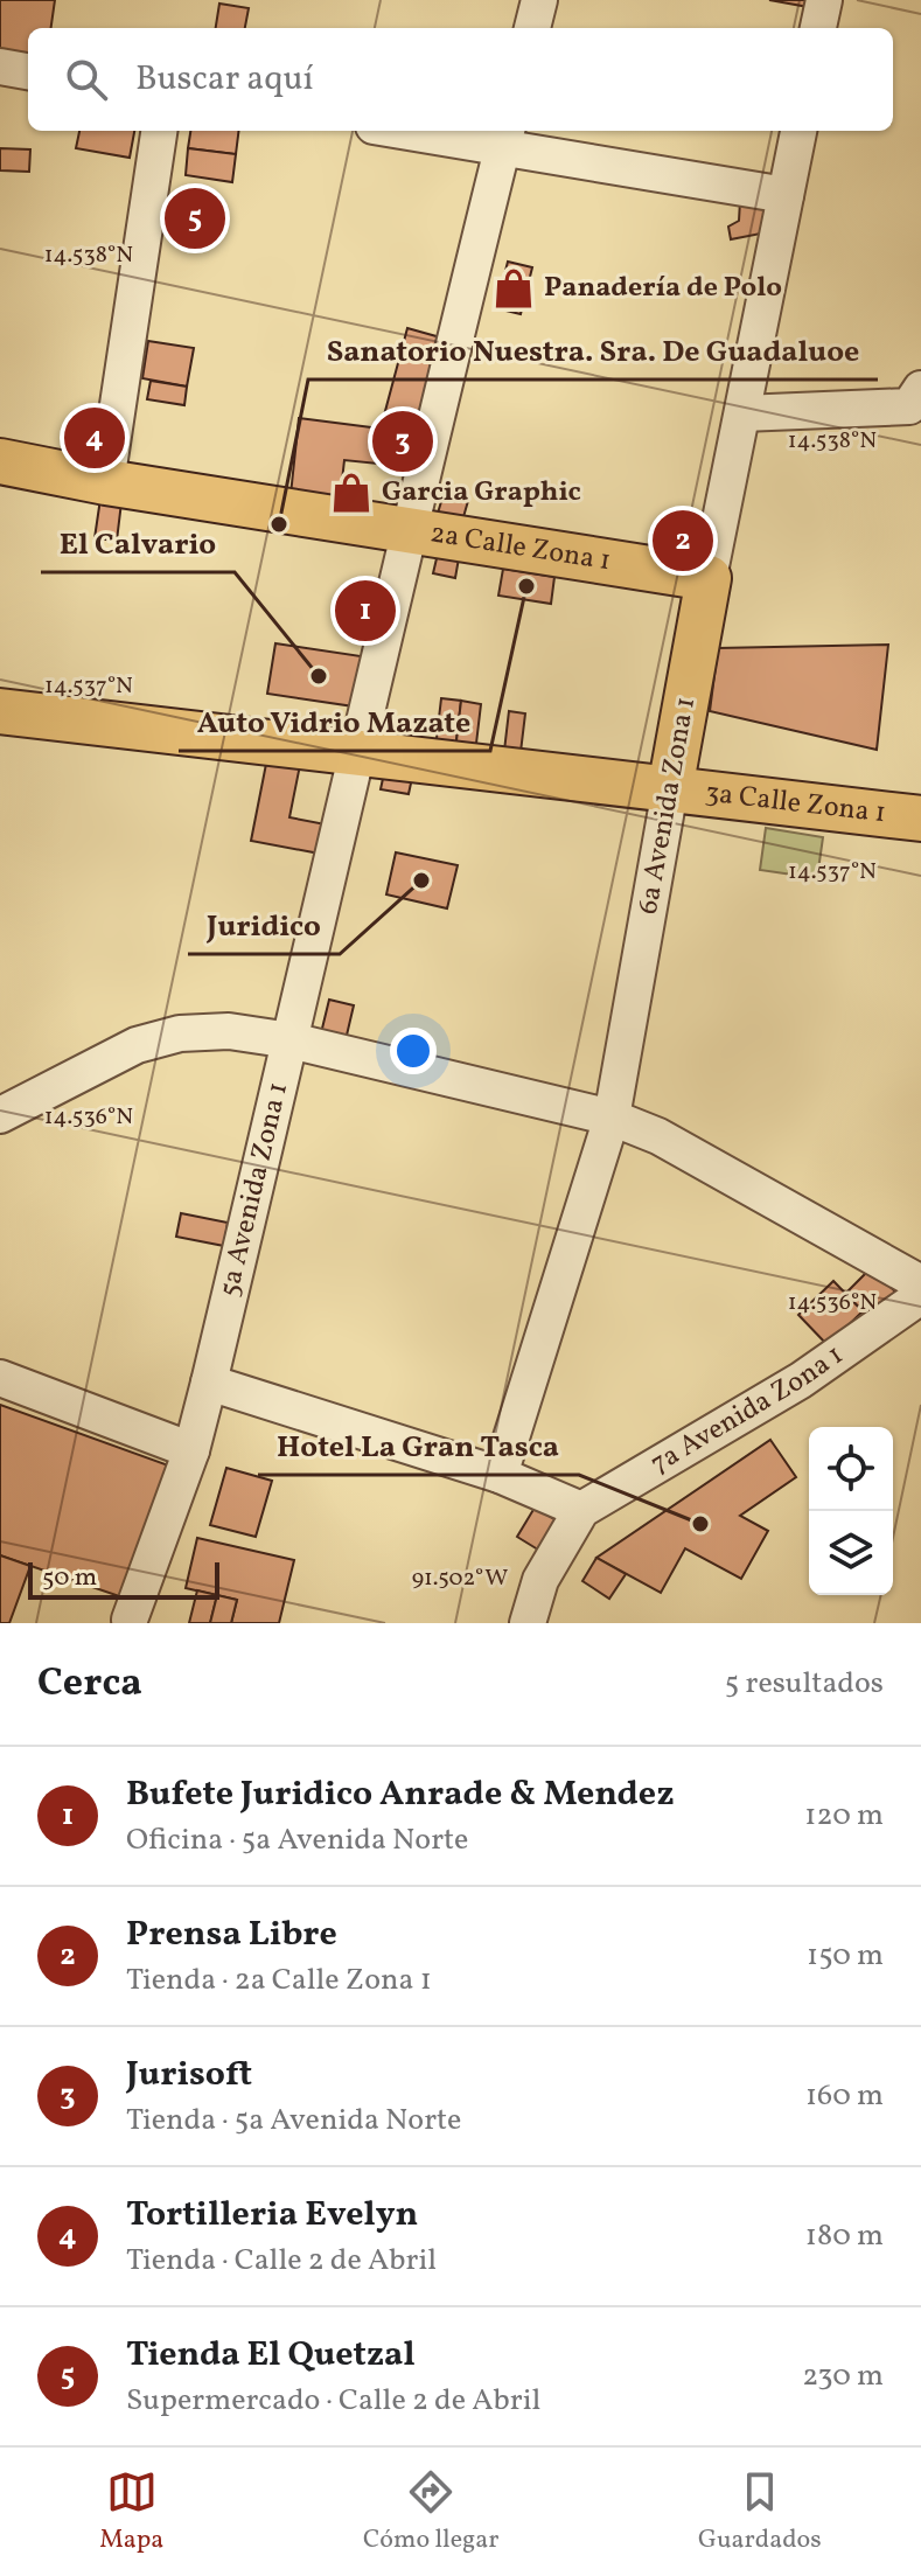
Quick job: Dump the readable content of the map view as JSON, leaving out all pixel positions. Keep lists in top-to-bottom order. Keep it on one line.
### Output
{"streets":{"main road":["2a Calle Zona 1","3a Calle Zona 1","6a Avenida Zona 1"],"street":["5a Avenida Zona 1","7a Avenida Zona 1"]},"crossings":[["2a Calle Zona 1","6a Avenida Zona 1"],["2a Calle Zona 1","5a Avenida Zona 1"],["3a Calle Zona 1","6a Avenida Zona 1"],["3a Calle Zona 1","5a Avenida Zona 1"]],"places":{"shop":["Panadería de Polo","Garcia Graphic"],"other":["Sanatorio Nuestra. Sra. De Guadaluoe","Auto Vidrio Mazate","El Calvario","Juridico","Hotel La Gran Tasca"]},"scale_bar":"50 m","page":{"search":"Buscar aquí","pins":["5","4","3","2","1"],"scale":"50 m","heading":["Cerca","5 resultados"],"list":[{"mark":"1","name":"Bufete Juridico Anrade & Mendez","note":"Oficina · 5a Avenida Norte","value":"120 m"},{"mark":"2","name":"Prensa Libre","note":"Tienda · 2a Calle Zona 1","value":"150 m"},{"mark":"3","name":"Jurisoft","note":"Tienda · 5a Avenida Norte","value":"160 m"},{"mark":"4","name":"Tortilleria Evelyn","note":"Tienda · Calle 2 de Abril","value":"180 m"},{"mark":"5","name":"Tienda El Quetzal","note":"Supermercado · Calle 2 de Abril","value":"230 m"}],"nav":["Mapa","Cómo llegar","Guardados"]},"coordinates":["14.538°N","14.537°N","14.536°N","91.502°W"]}
